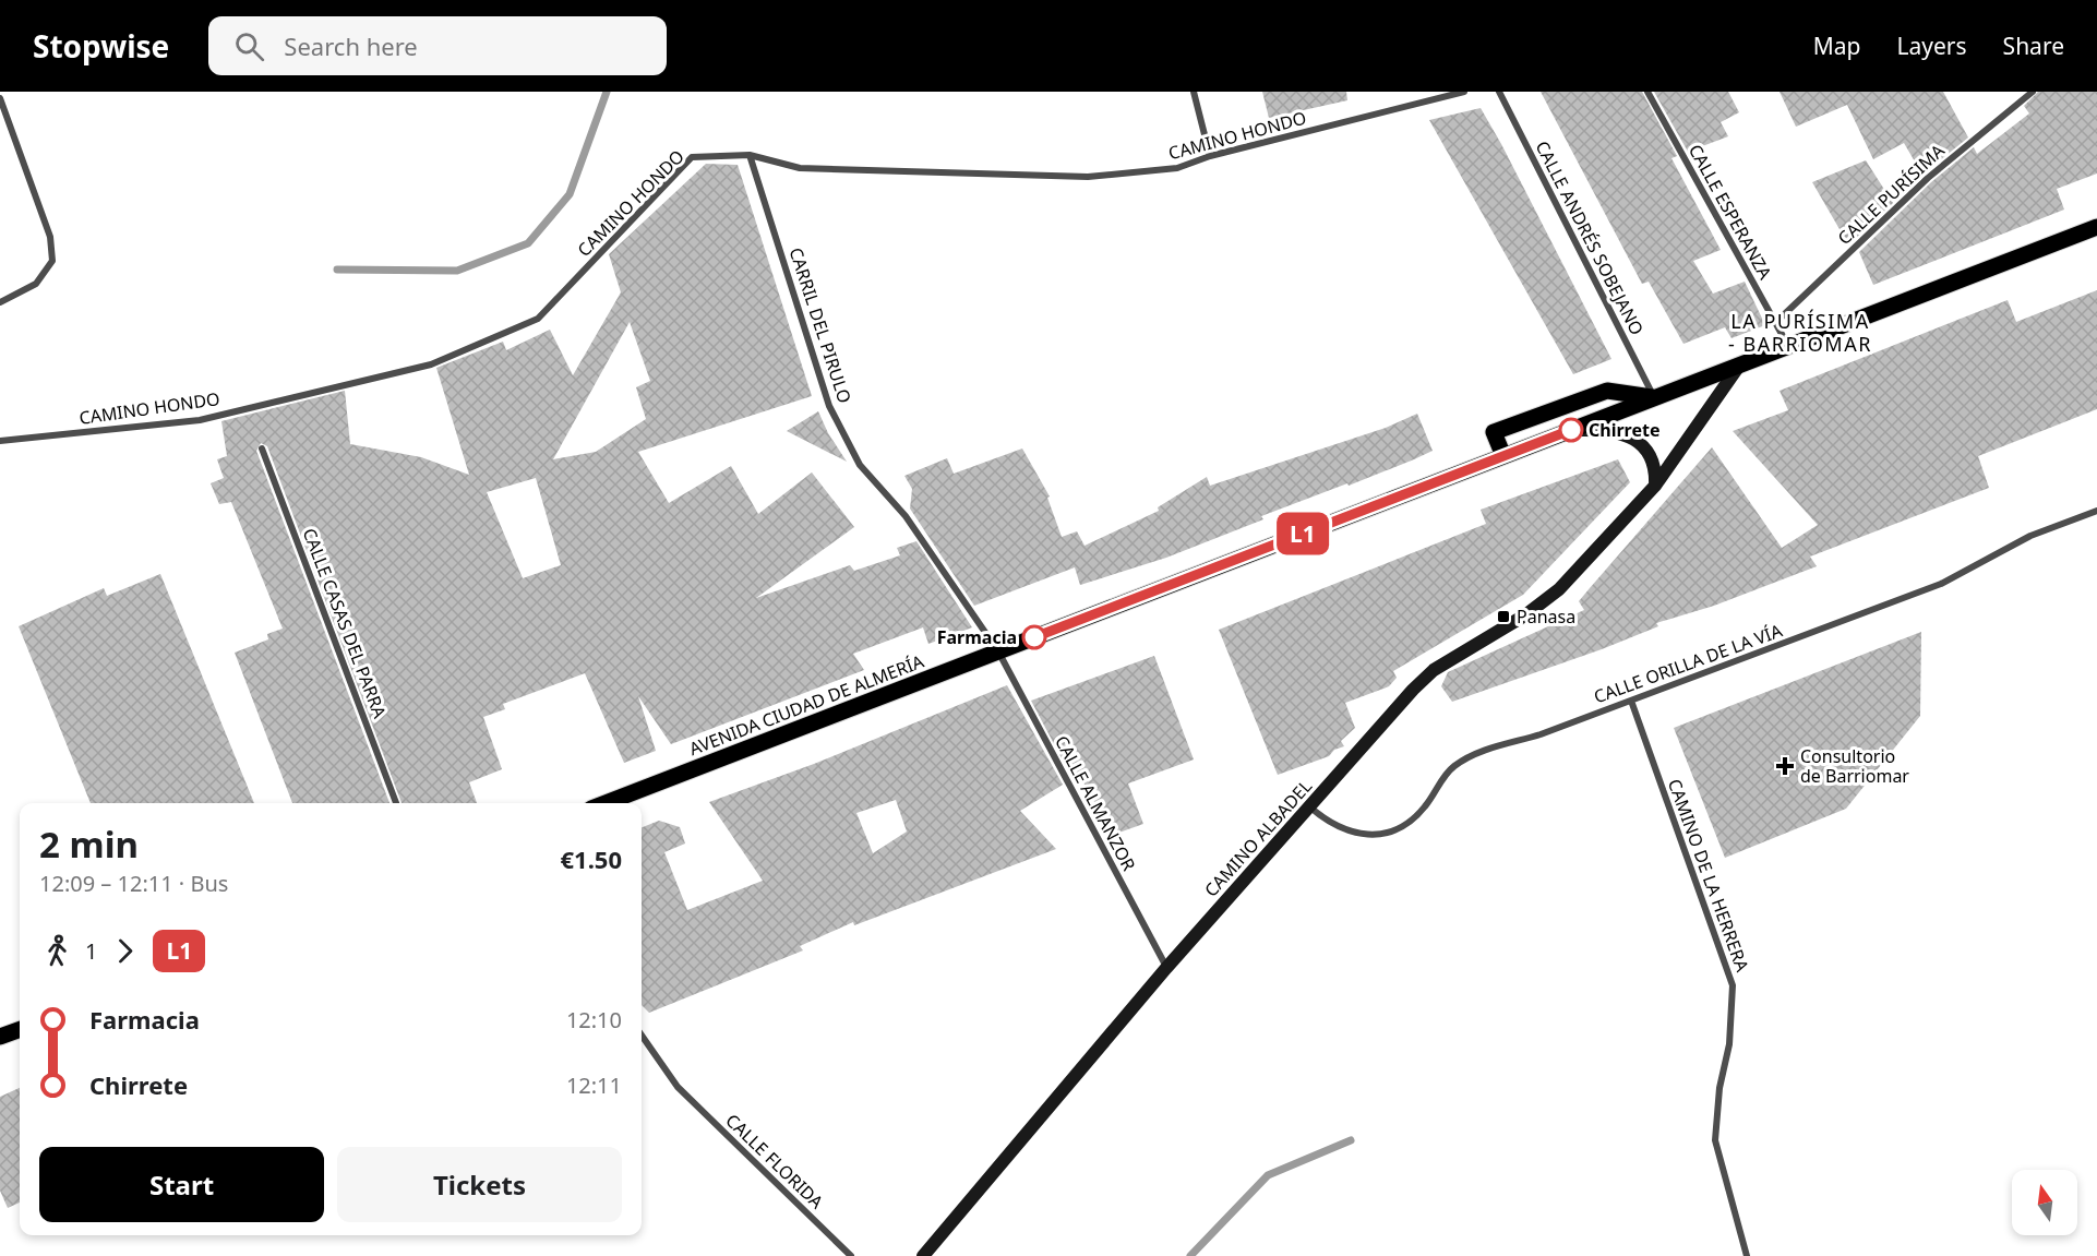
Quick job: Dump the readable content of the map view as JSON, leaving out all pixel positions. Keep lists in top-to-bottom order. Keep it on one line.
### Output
{"streets":{"main road":["AVENIDA CIUDAD DE ALMERÍA","CAMINO ALBADEL"],"street":["CAMINO HONDO","CALLE PURÍSIMA","CALLE ESPERANZA","CALLE ANDRÉS SOBEJANO","CARRIL DEL PIRULO","CALLE CASAS DEL PARRA","CALLE ORILLA DE LA VÍA","CALLE ALMANZOR","CAMINO DE LA HERRERA","CALLE FLORIDA"]},"crossings":[["CAMINO HONDO","CARRIL DEL PIRULO"],["CALLE PURÍSIMA","CALLE ESPERANZA"],["CALLE ESPERANZA","AVENIDA CIUDAD DE ALMERÍA"],["CALLE ANDRÉS SOBEJANO","AVENIDA CIUDAD DE ALMERÍA"],["CARRIL DEL PIRULO","AVENIDA CIUDAD DE ALMERÍA"],["CARRIL DEL PIRULO","CALLE ALMANZOR"],["CALLE ORILLA DE LA VÍA","CAMINO ALBADEL"],["CALLE ORILLA DE LA VÍA","CAMINO DE LA HERRERA"],["AVENIDA CIUDAD DE ALMERÍA","CALLE ALMANZOR"],["AVENIDA CIUDAD DE ALMERÍA","CAMINO ALBADEL"],["CALLE ALMANZOR","CAMINO ALBADEL"]],"districts":["LA PURÍSIMA - BARRIOMAR"],"places":{"other":["Chirrete","Farmacia"],"transit":["Panasa"],"health":["Consultorio de Barriomar"]},"lines":["bus line L1"],"north":"top","page":{"header":"Stopwise","search":"Search here","nav":["Map","Layers","Share"],"on_map":"L1","heading":["2 min","12:09 – 12:11 · Bus","€1.50"],"legs":["1","L1"],"list":[{"name":"Farmacia","value":"12:10"},{"name":"Chirrete","value":"12:11"}],"buttons":["Start","Tickets"]}}
